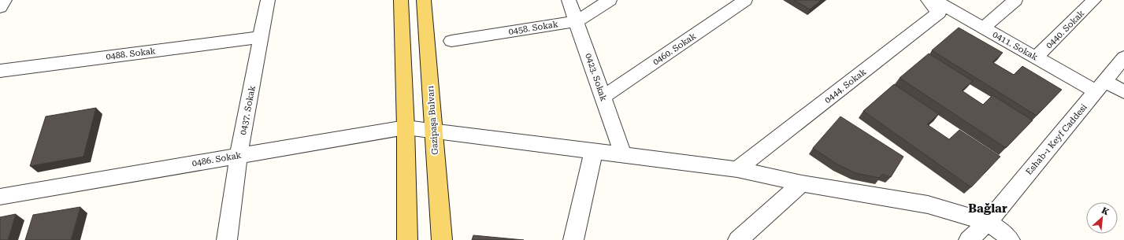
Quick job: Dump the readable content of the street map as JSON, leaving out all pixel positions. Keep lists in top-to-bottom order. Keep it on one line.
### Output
{"streets":{"main road":["Gazipaşa Bulvarı"],"street":["0458. Sokak","0440. Sokak","0411. Sokak","0460. Sokak","0488. Sokak","0423. Sokak","0444. Sokak","0437. Sokak","Eshab-ı Keyf Caddesi","0486. Sokak"]},"crossings":[["0458. Sokak","0423. Sokak"],["0440. Sokak","0411. Sokak"],["0411. Sokak","Eshab-ı Keyf Caddesi"],["0460. Sokak","0423. Sokak"],["0488. Sokak","0437. Sokak"],["0423. Sokak","0486. Sokak"],["0444. Sokak","0486. Sokak"],["0437. Sokak","0486. Sokak"],["Gazipaşa Bulvarı","0486. Sokak"],["Eshab-ı Keyf Caddesi","0486. Sokak"]],"districts":["Bağlar"],"north":"top right"}
